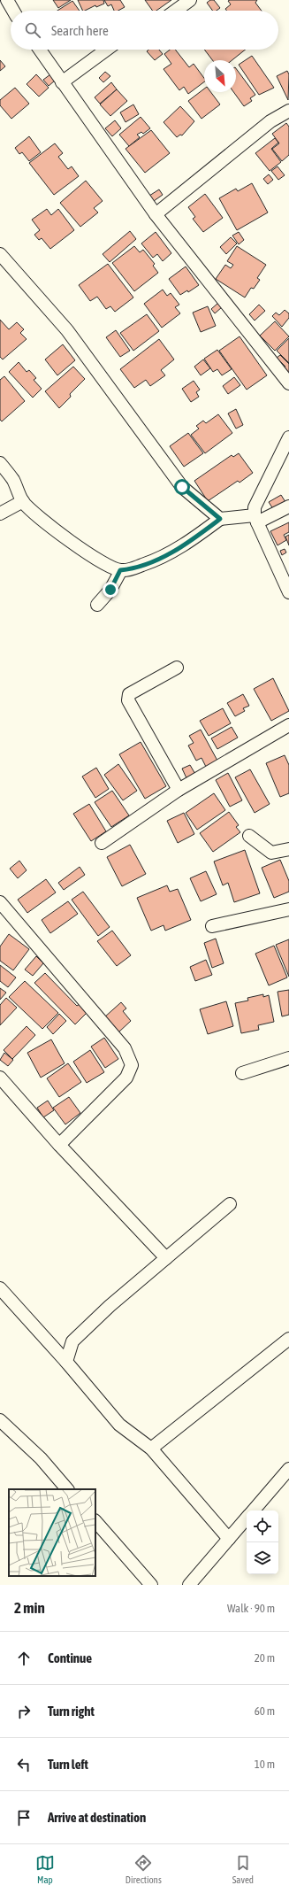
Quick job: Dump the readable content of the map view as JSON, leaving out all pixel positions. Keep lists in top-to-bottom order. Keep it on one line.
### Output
{"north":"bottom right","page":{"search":"Search here","heading":["2 min","Walk · 90 m"],"list":[["Continue","20 m"],["Turn right","60 m"],["Turn left","10 m"],"Arrive at destination"],"nav":["Map","Directions","Saved"]}}
